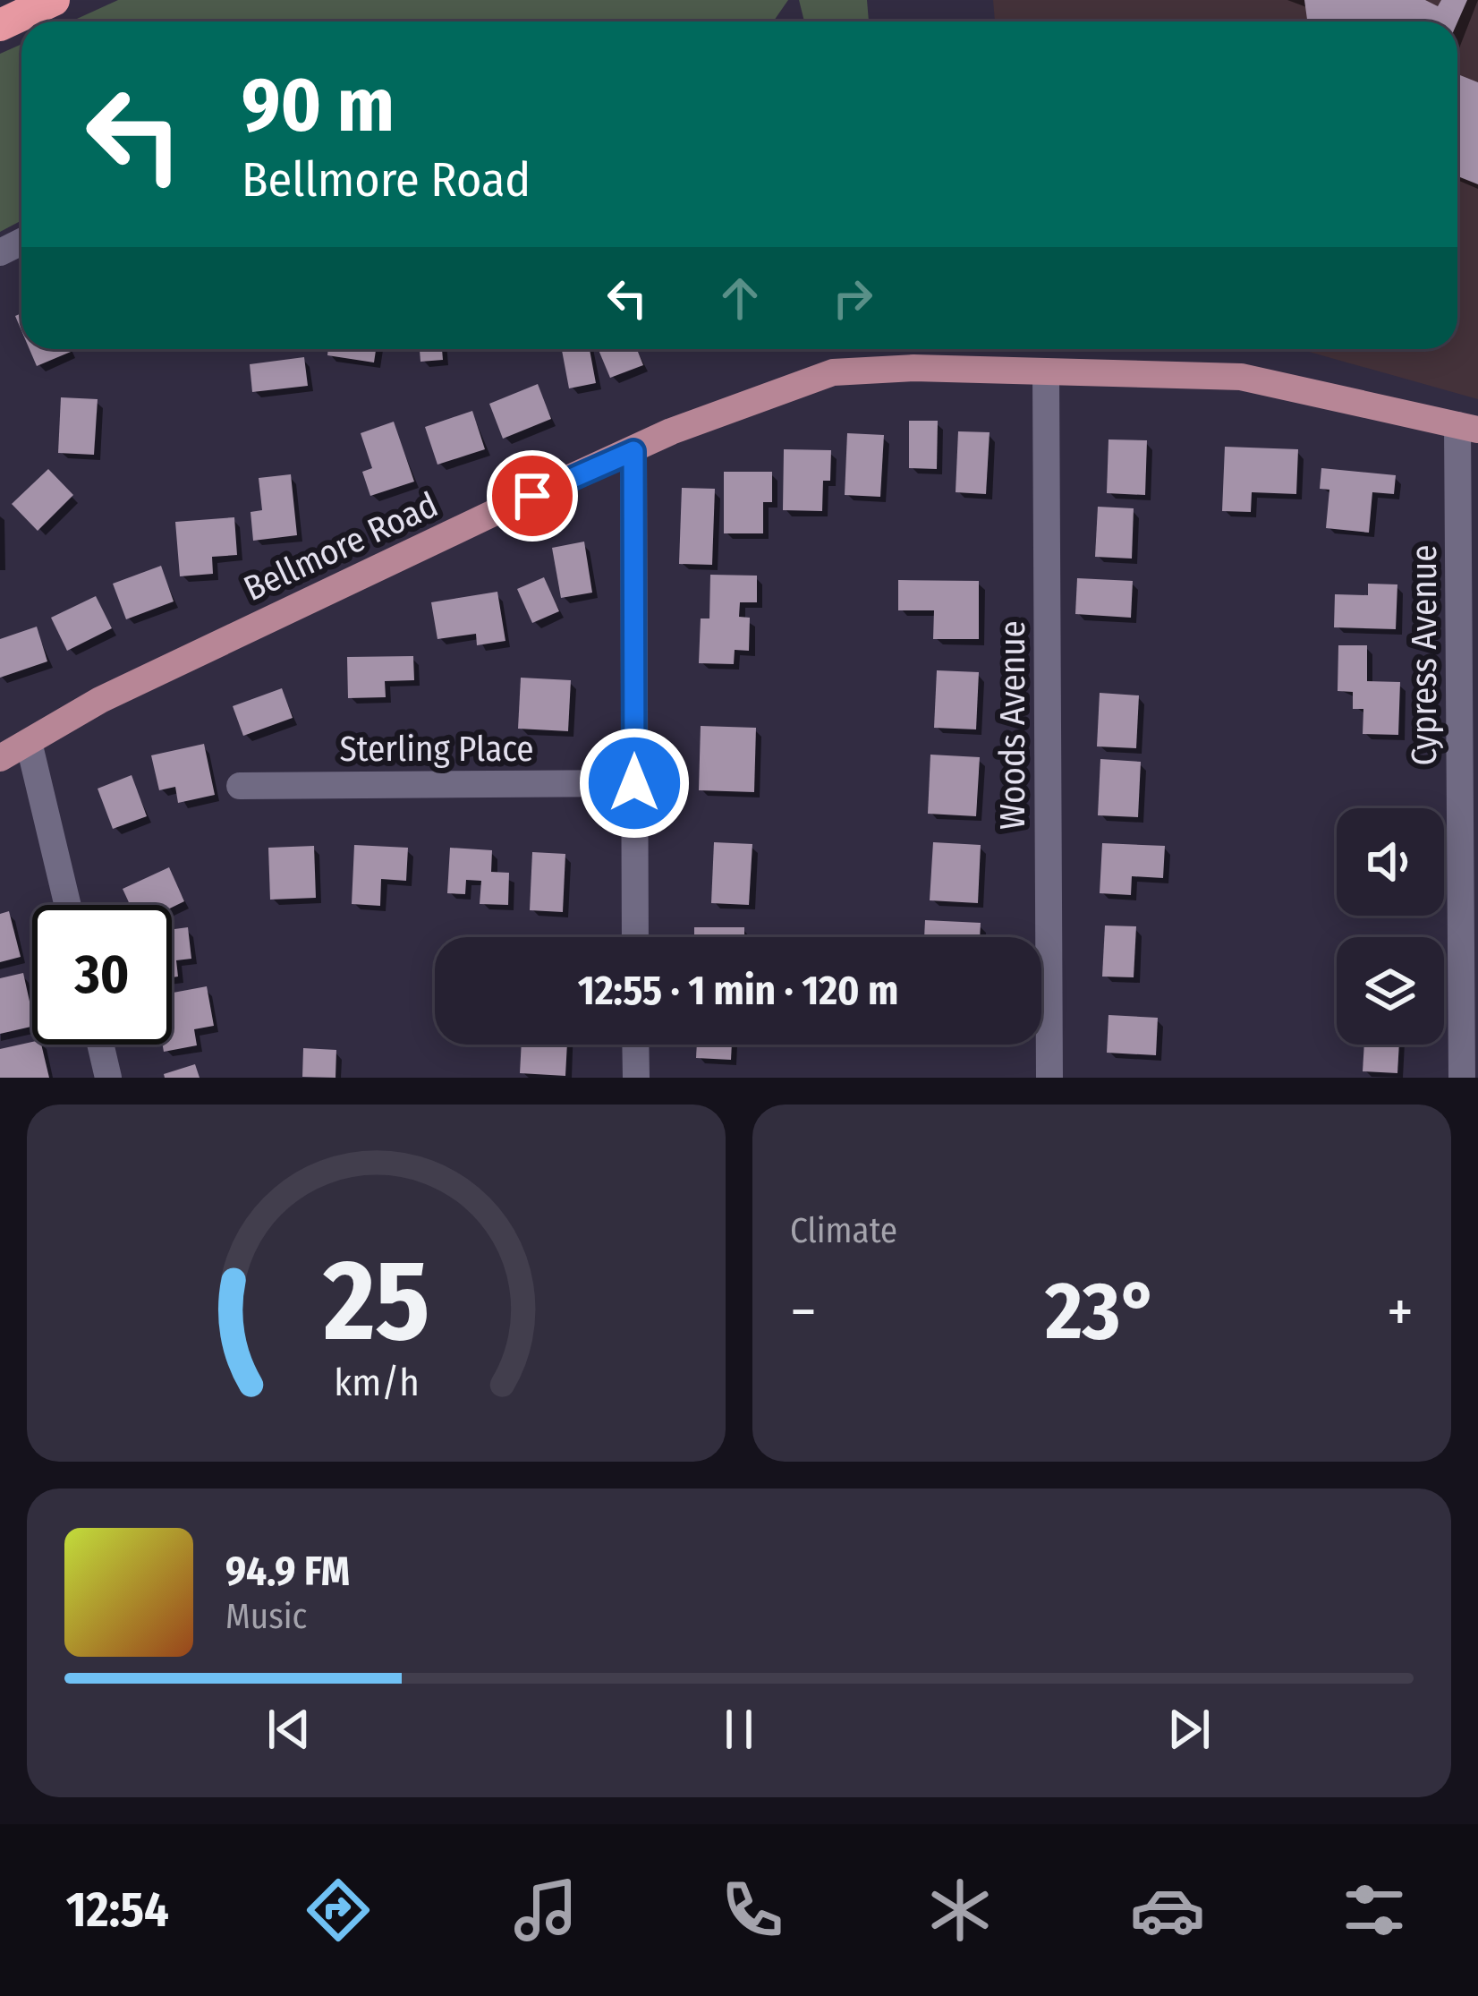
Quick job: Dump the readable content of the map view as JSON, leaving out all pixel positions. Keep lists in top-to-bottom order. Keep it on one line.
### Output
{"streets":{"main road":["Bellmore Road"],"street":["Cypress Avenue","Woods Avenue","Sterling Place"]},"crossings":[["Bellmore Road","Cypress Avenue"],["Bellmore Road","Woods Avenue"]],"page":{"turn":["90 m","Bellmore Road"],"limit":"30","trip":"12:55 · 1 min · 120 m","tile":"Climate","heat":["−","23°","+"],"song":["94.9 FM","Music"],"tabs":"12:54","gauge":["25","km/h"]}}
